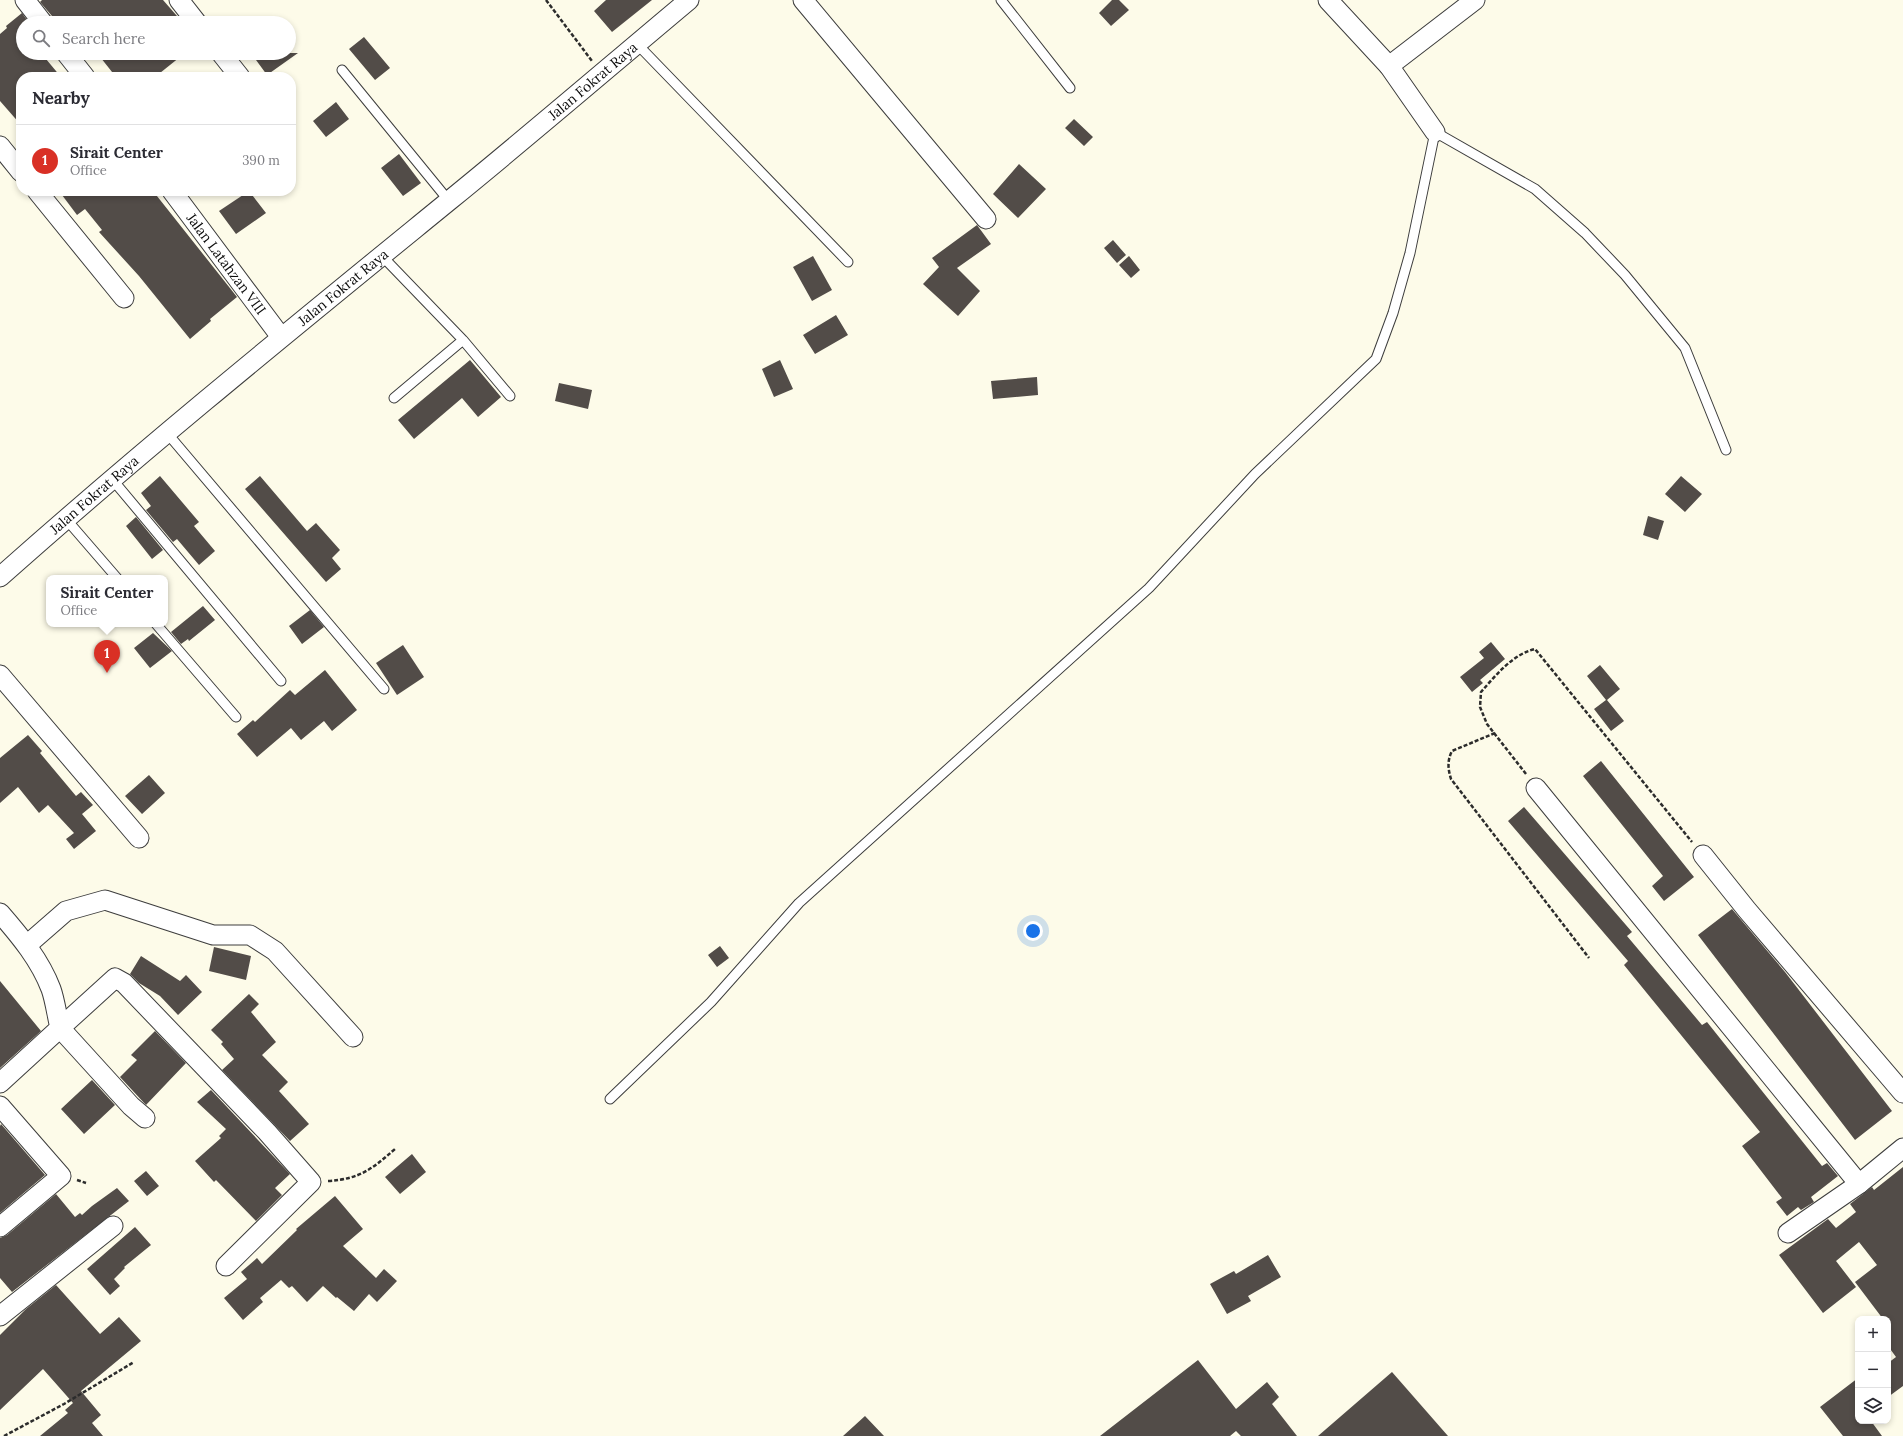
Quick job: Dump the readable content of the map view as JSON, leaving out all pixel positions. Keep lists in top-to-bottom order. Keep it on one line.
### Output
{"streets":{"street":["Jalan Fokrat Raya","Jalan Latahzan VIII"]},"crossings":[["Jalan Fokrat Raya","Jalan Latahzan VIII"]],"page":{"search":"Search here","heading":"Nearby","list":[{"mark":"1","name":"Sirait Center","note":"Office","value":"390 m"}],"popup":["Sirait Center","Office"],"pins":"1","map_buttons":["+","−"]}}
